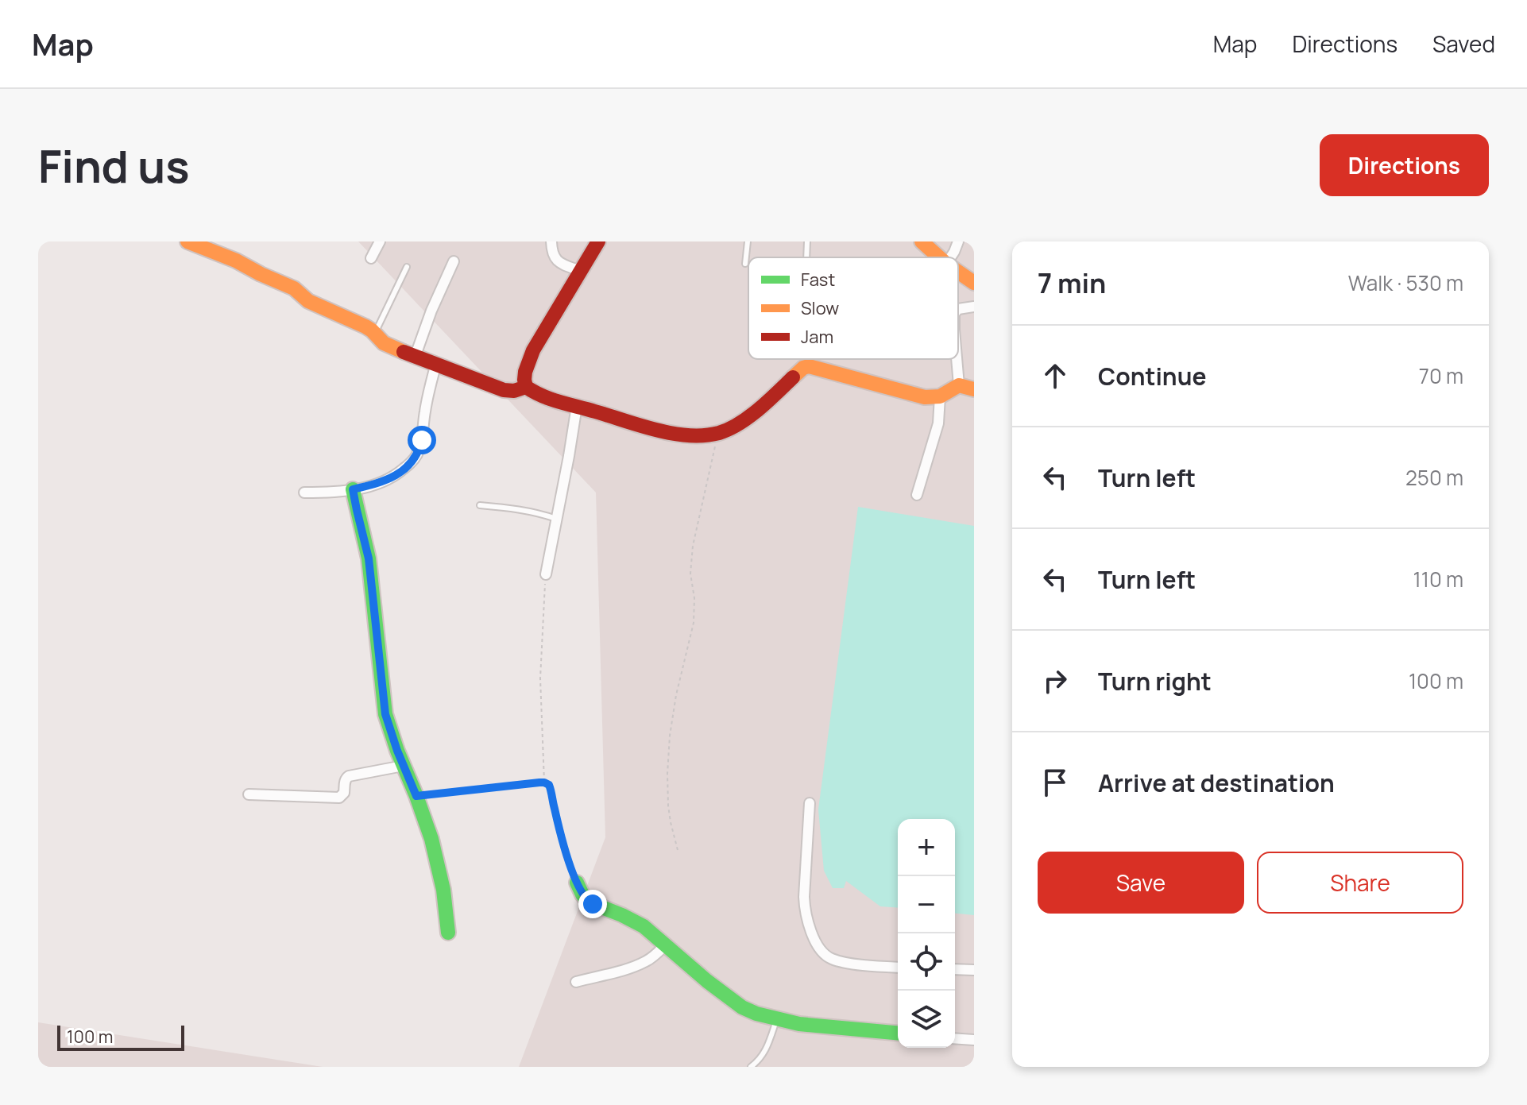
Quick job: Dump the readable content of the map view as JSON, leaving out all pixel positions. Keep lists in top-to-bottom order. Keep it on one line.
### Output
{"legend":["Fast","Slow","Jam"],"scale_bar":"100 m","page":{"header":"Map","nav":["Map","Directions","Saved"],"buttons":["Directions",["Save","Share"]],"title":"Find us","heading":["7 min","Walk · 530 m"],"list":[["Continue","70 m"],["Turn left","250 m"],["Turn left","110 m"],["Turn right","100 m"],"Arrive at destination"],"map_buttons":["+","−"],"scale":"100 m"}}
